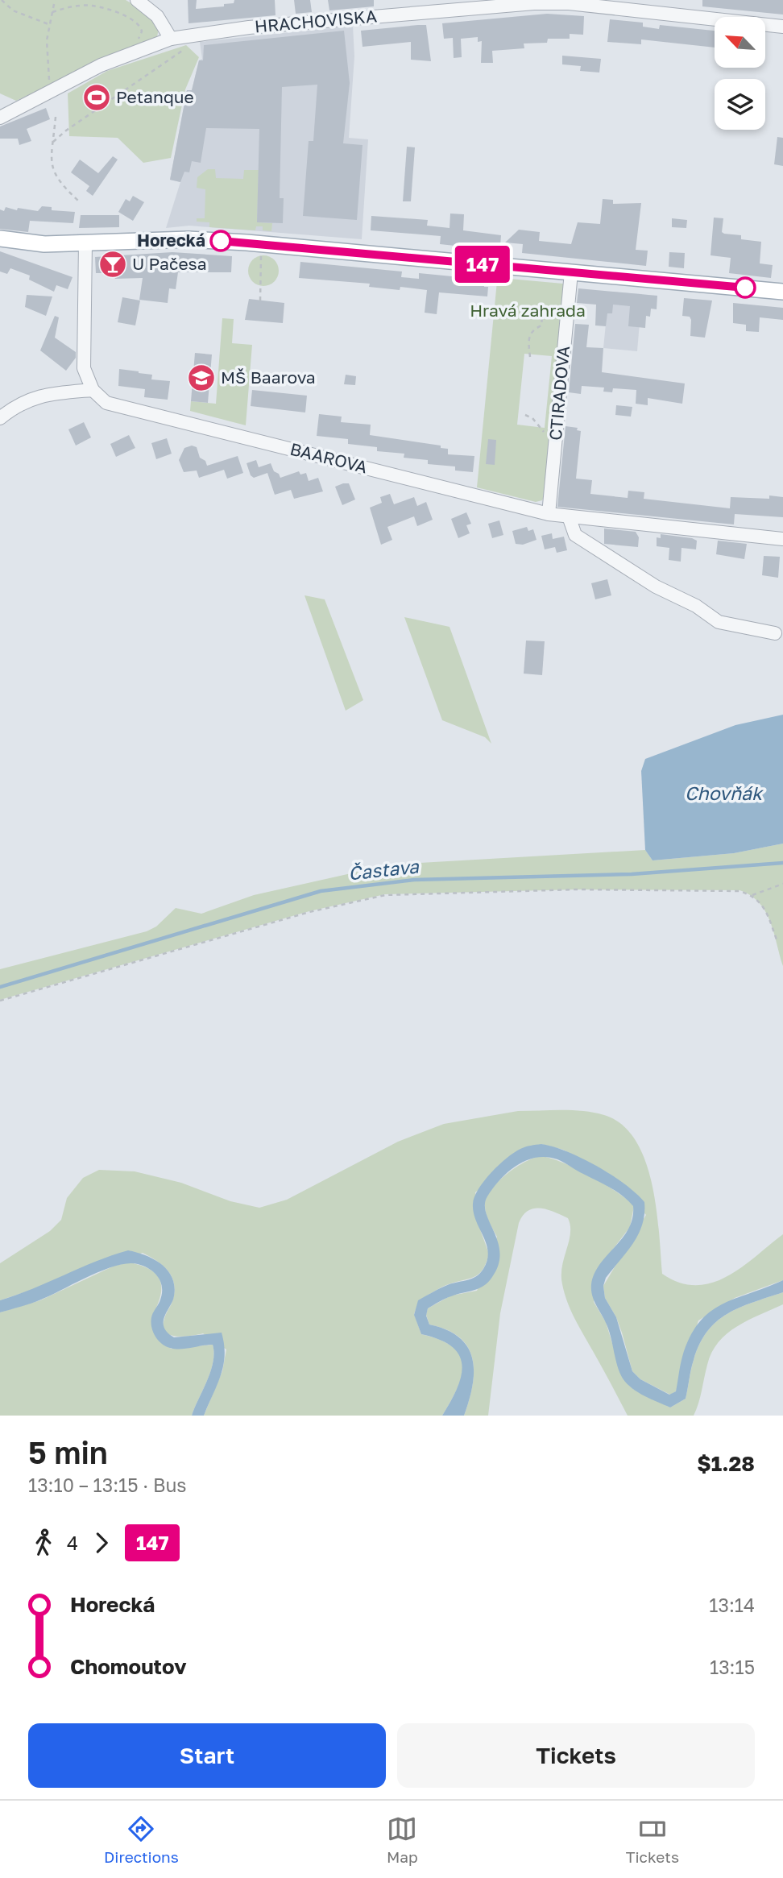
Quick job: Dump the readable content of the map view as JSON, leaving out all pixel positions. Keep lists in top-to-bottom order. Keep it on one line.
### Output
{"streets":{"street":["HRACHOVISKA","CTIRADOVA","BAAROVA"]},"crossings":[["CTIRADOVA","BAAROVA"]],"water":["Chovňák","Častava"],"parks":["Hravá zahrada"],"places":{"sports":["Petanque"],"other":["Horecká"],"bar":["U Pačesa"],"school or university":["MŠ Baarova"]},"lines":["bus line 147"],"north":"top left","page":{"on_map":"147","heading":["5 min","13:10 – 13:15 · Bus","$1.28"],"legs":["4","147"],"list":[{"name":"Horecká","value":"13:14"},{"name":"Chomoutov","value":"13:15"}],"buttons":["Start","Tickets"],"tabs":["Directions","Map","Tickets"]}}
